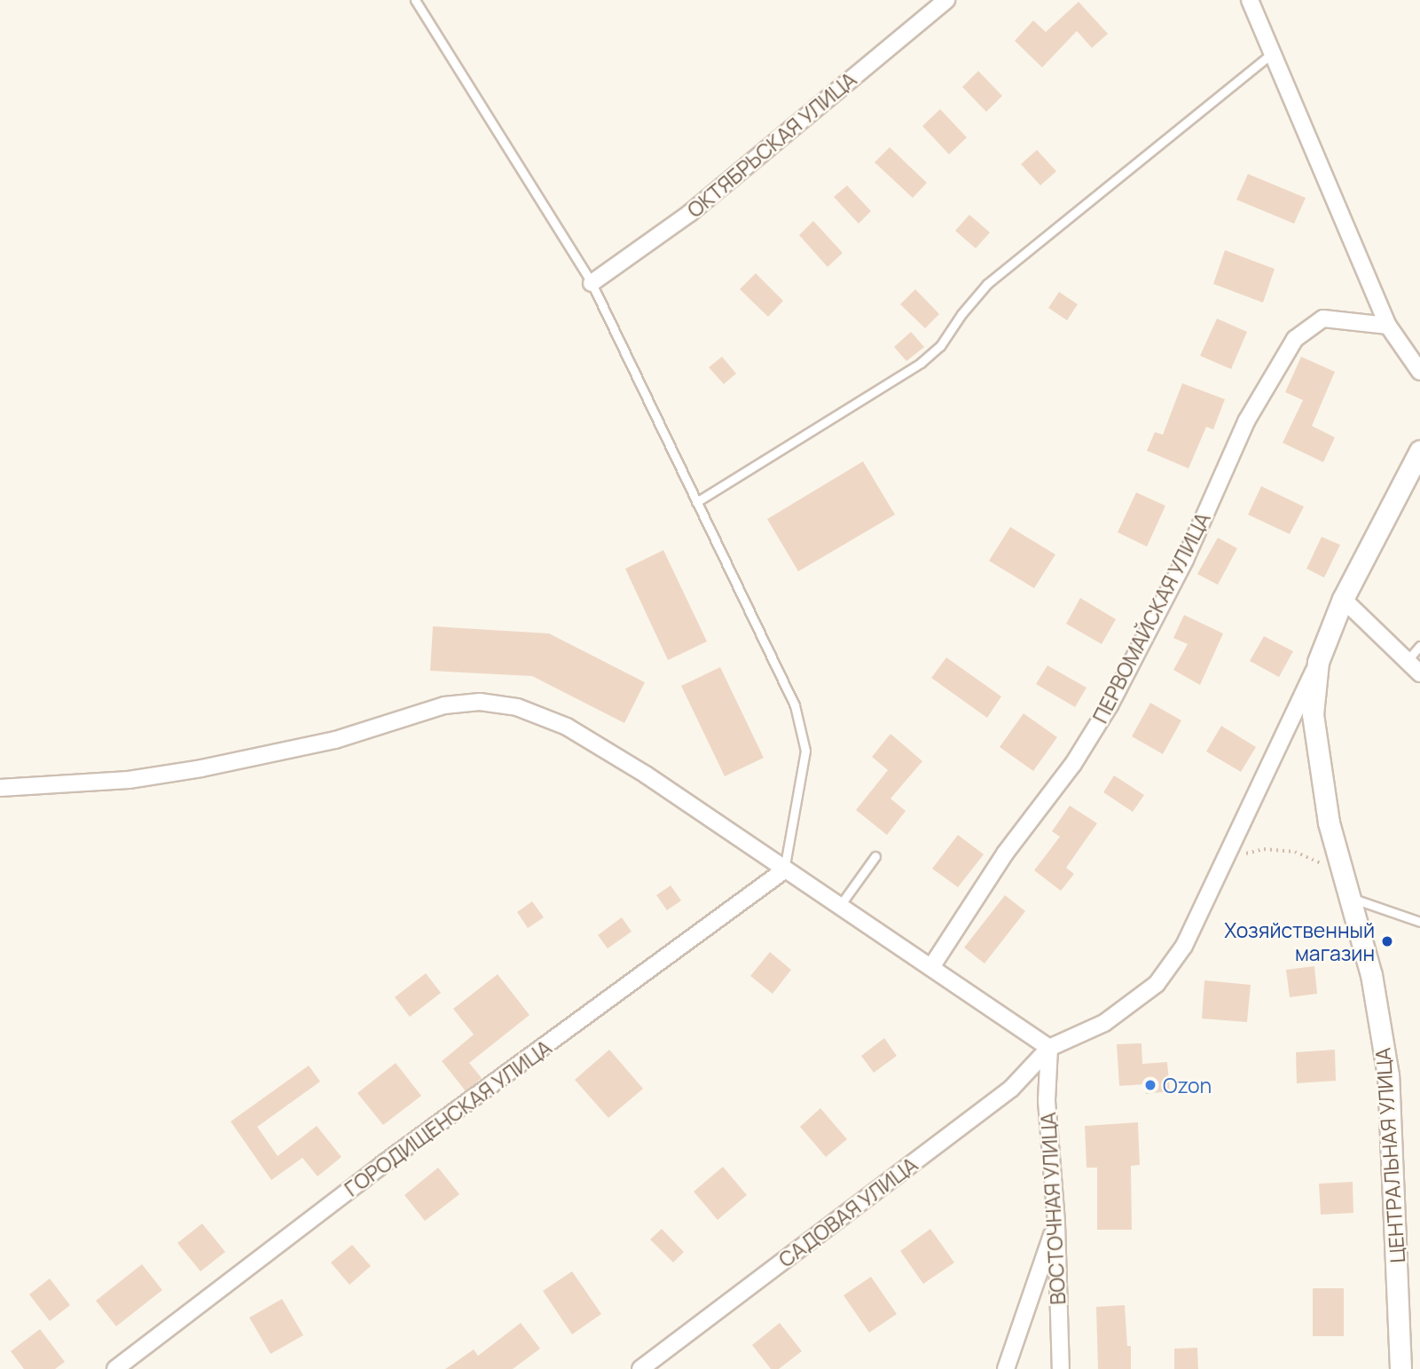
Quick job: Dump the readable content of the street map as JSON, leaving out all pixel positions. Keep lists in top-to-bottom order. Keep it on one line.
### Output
{"streets":{"street":["ОКТЯБРЬСКАЯ УЛИЦА","ПЕРВОМАЙСКАЯ УЛИЦА","ГОРОДИЩЕНСКАЯ УЛИЦА","ЦЕНТРАЛЬНАЯ УЛИЦА","ВОСТОЧНАЯ УЛИЦА","САДОВАЯ УЛИЦА"]},"crossings":[["ВОСТОЧНАЯ УЛИЦА","САДОВАЯ УЛИЦА"]],"places":["Хозяйственный магазин","Ozon"]}
